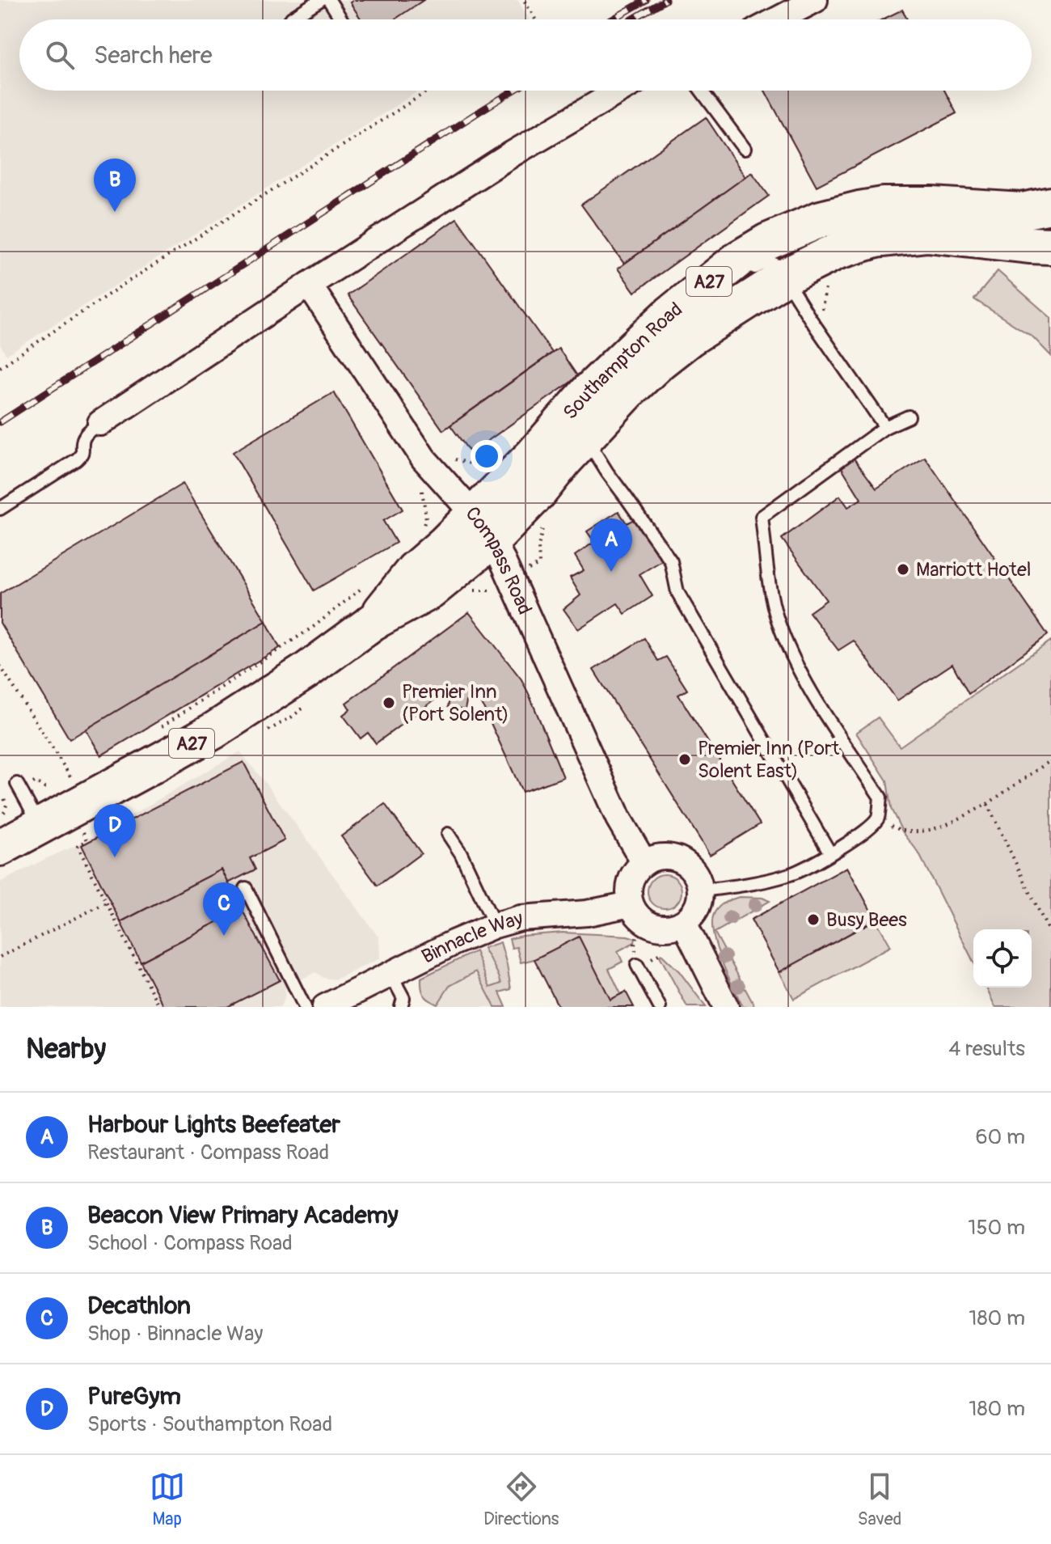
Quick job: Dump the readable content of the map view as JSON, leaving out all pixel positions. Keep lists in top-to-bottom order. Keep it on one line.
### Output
{"streets":{"main road":["A27","Southampton Road"],"street":["Compass Road","Binnacle Way"]},"crossings":[["Southampton Road","Compass Road"],["Compass Road","Binnacle Way"]],"places":["Marriott Hotel","Premier Inn (Port Solent)","Premier Inn (Port Solent East)","Busy Bees"],"page":{"search":"Search here","pins":["B","A","D","C"],"heading":["Nearby","4 results"],"list":[{"mark":"A","name":"Harbour Lights Beefeater","note":"Restaurant · Compass Road","value":"60 m"},{"mark":"B","name":"Beacon View Primary Academy","note":"School · Compass Road","value":"150 m"},{"mark":"C","name":"Decathlon","note":"Shop · Binnacle Way","value":"180 m"},{"mark":"D","name":"PureGym","note":"Sports · Southampton Road","value":"180 m"}],"nav":["Map","Directions","Saved"]}}
